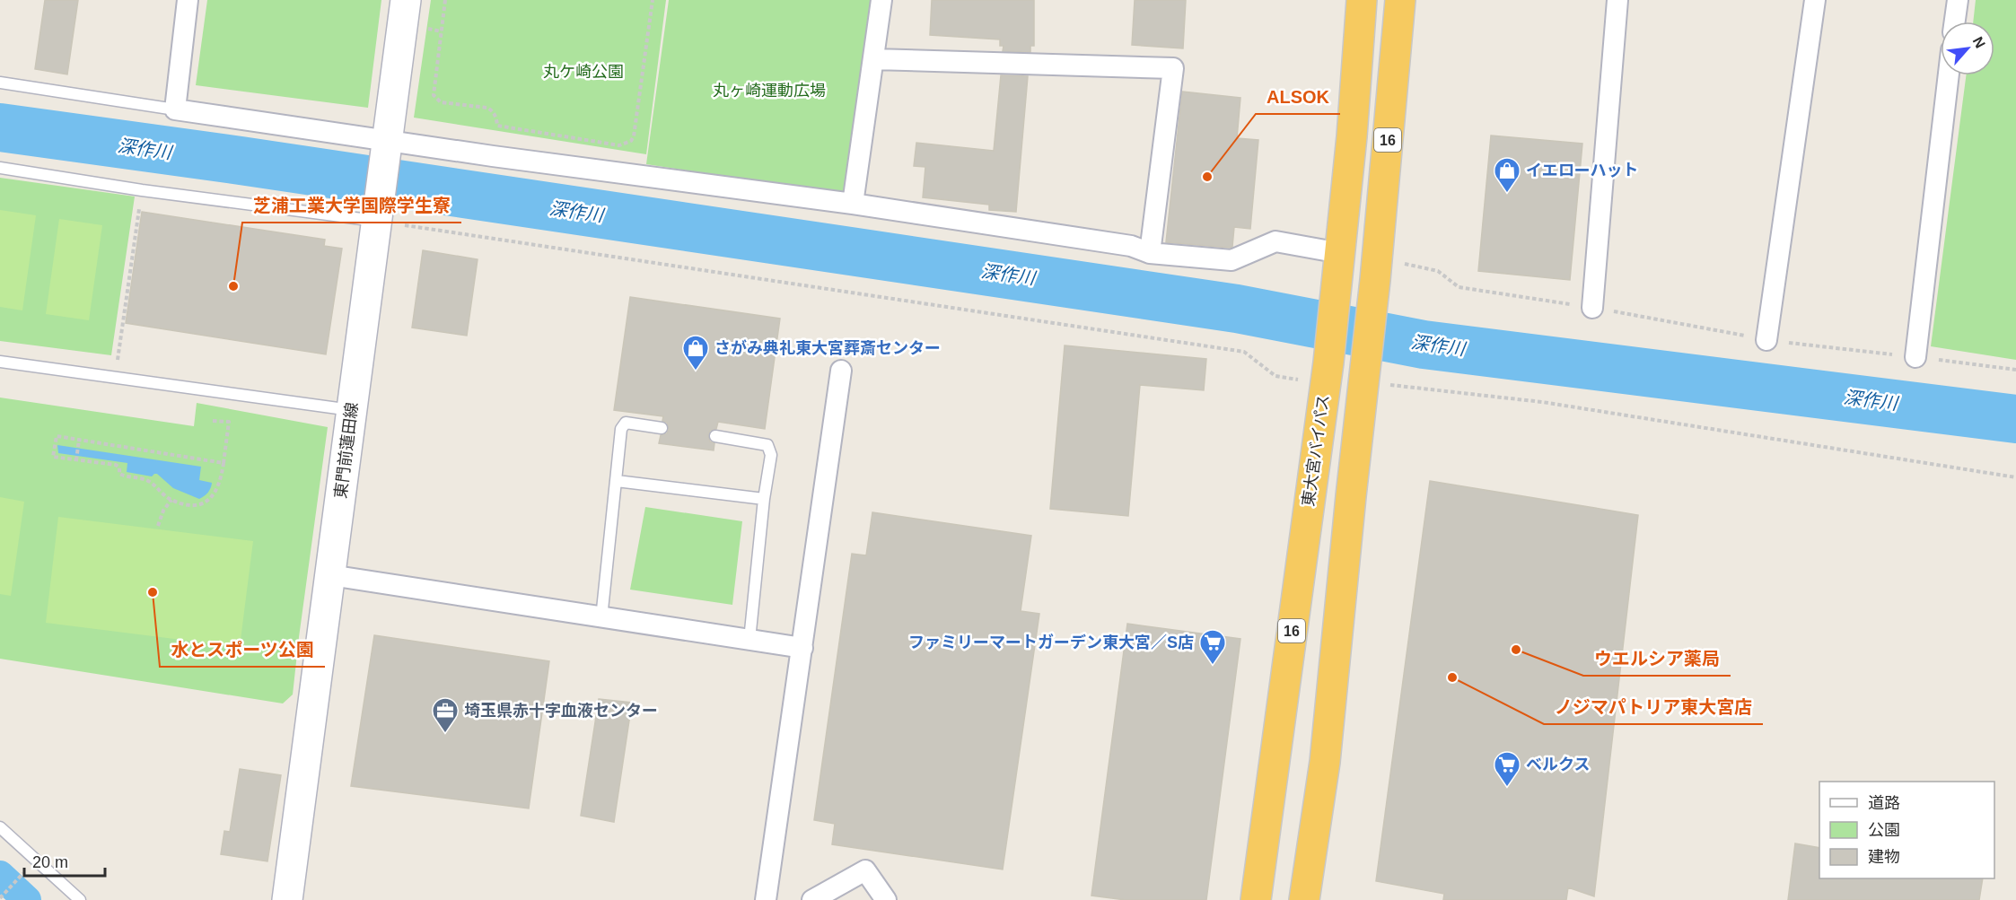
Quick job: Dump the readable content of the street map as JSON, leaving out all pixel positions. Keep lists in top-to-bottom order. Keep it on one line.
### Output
{"streets":{"highway":["16","東大宮バイパス"],"main road":["東門前蓮田線"]},"water":["深作川"],"parks":["丸ケ崎公園","丸ヶ崎運動広場"],"places":{"other":["ALSOK","芝浦工業大学国際学生寮","水とスポーツ公園","ウエルシア薬局","ノジマパトリア東大宮店"],"shop":["イエローハット","さがみ典礼東大宮葬斎センター"],"supermarket":["ファミリーマートガーデン東大宮／S店","ベルクス"],"office":["埼玉県赤十字血液センター"]},"legend":["道路","公園","建物"],"scale_bar":"20 m","north":"top right"}
